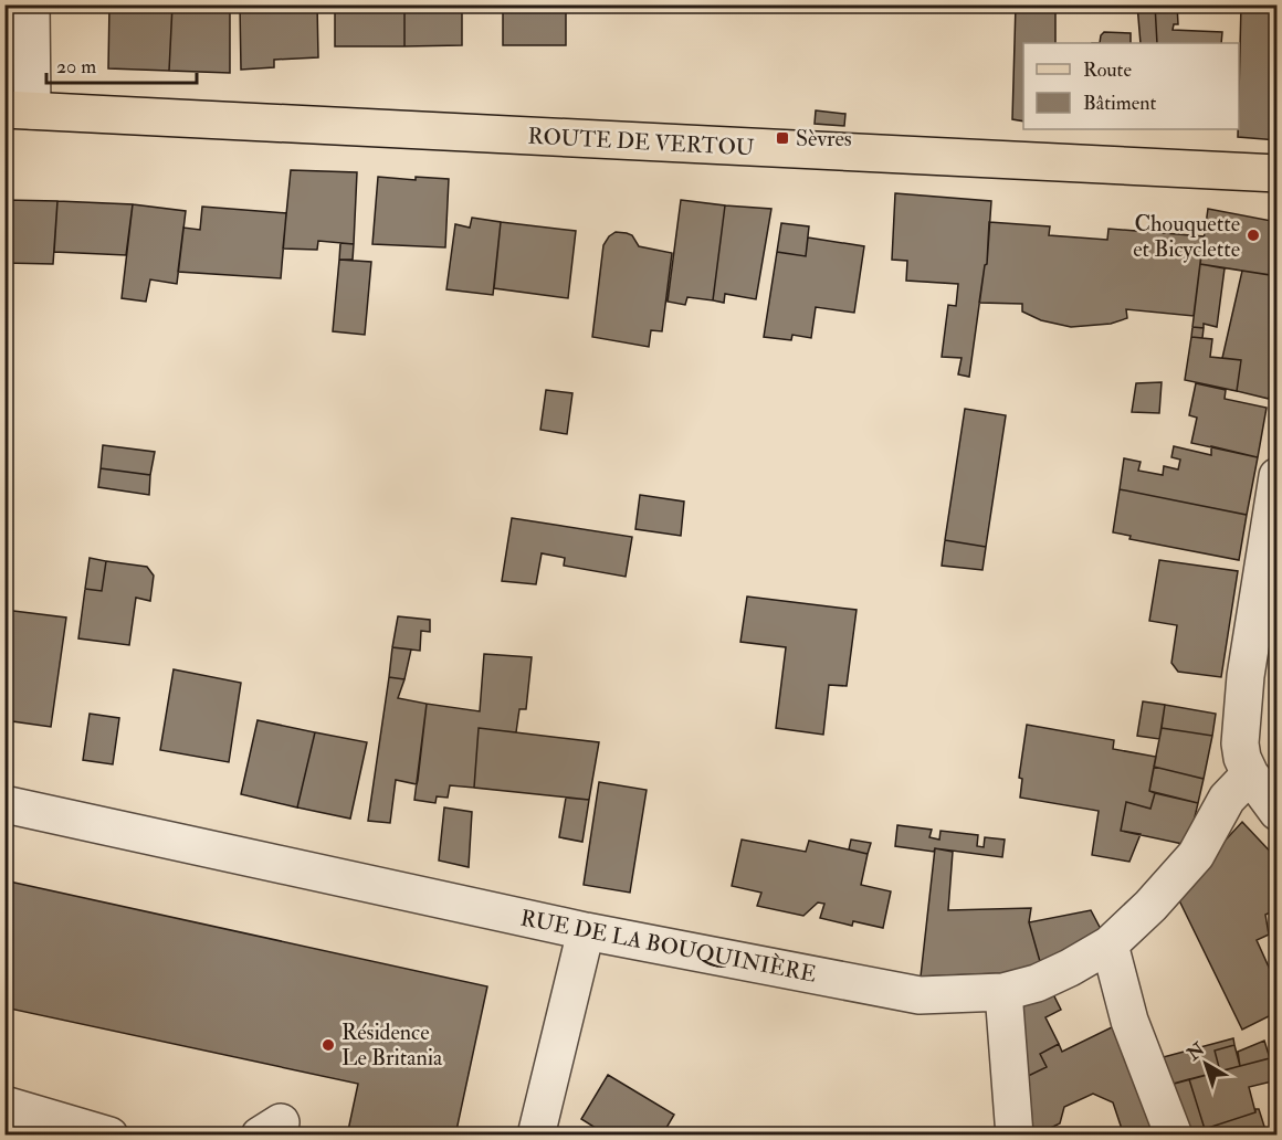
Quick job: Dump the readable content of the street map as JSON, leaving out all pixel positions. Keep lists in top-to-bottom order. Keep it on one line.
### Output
{"streets":{"main road":["ROUTE DE VERTOU"],"street":["RUE DE LA BOUQUINIÈRE"]},"places":{"transit":["Sèvres"],"other":["Chouquette et Bicyclette","Résidence Le Britania"]},"legend":["Route","Bâtiment"],"scale_bar":"20 m","north":"top left"}
